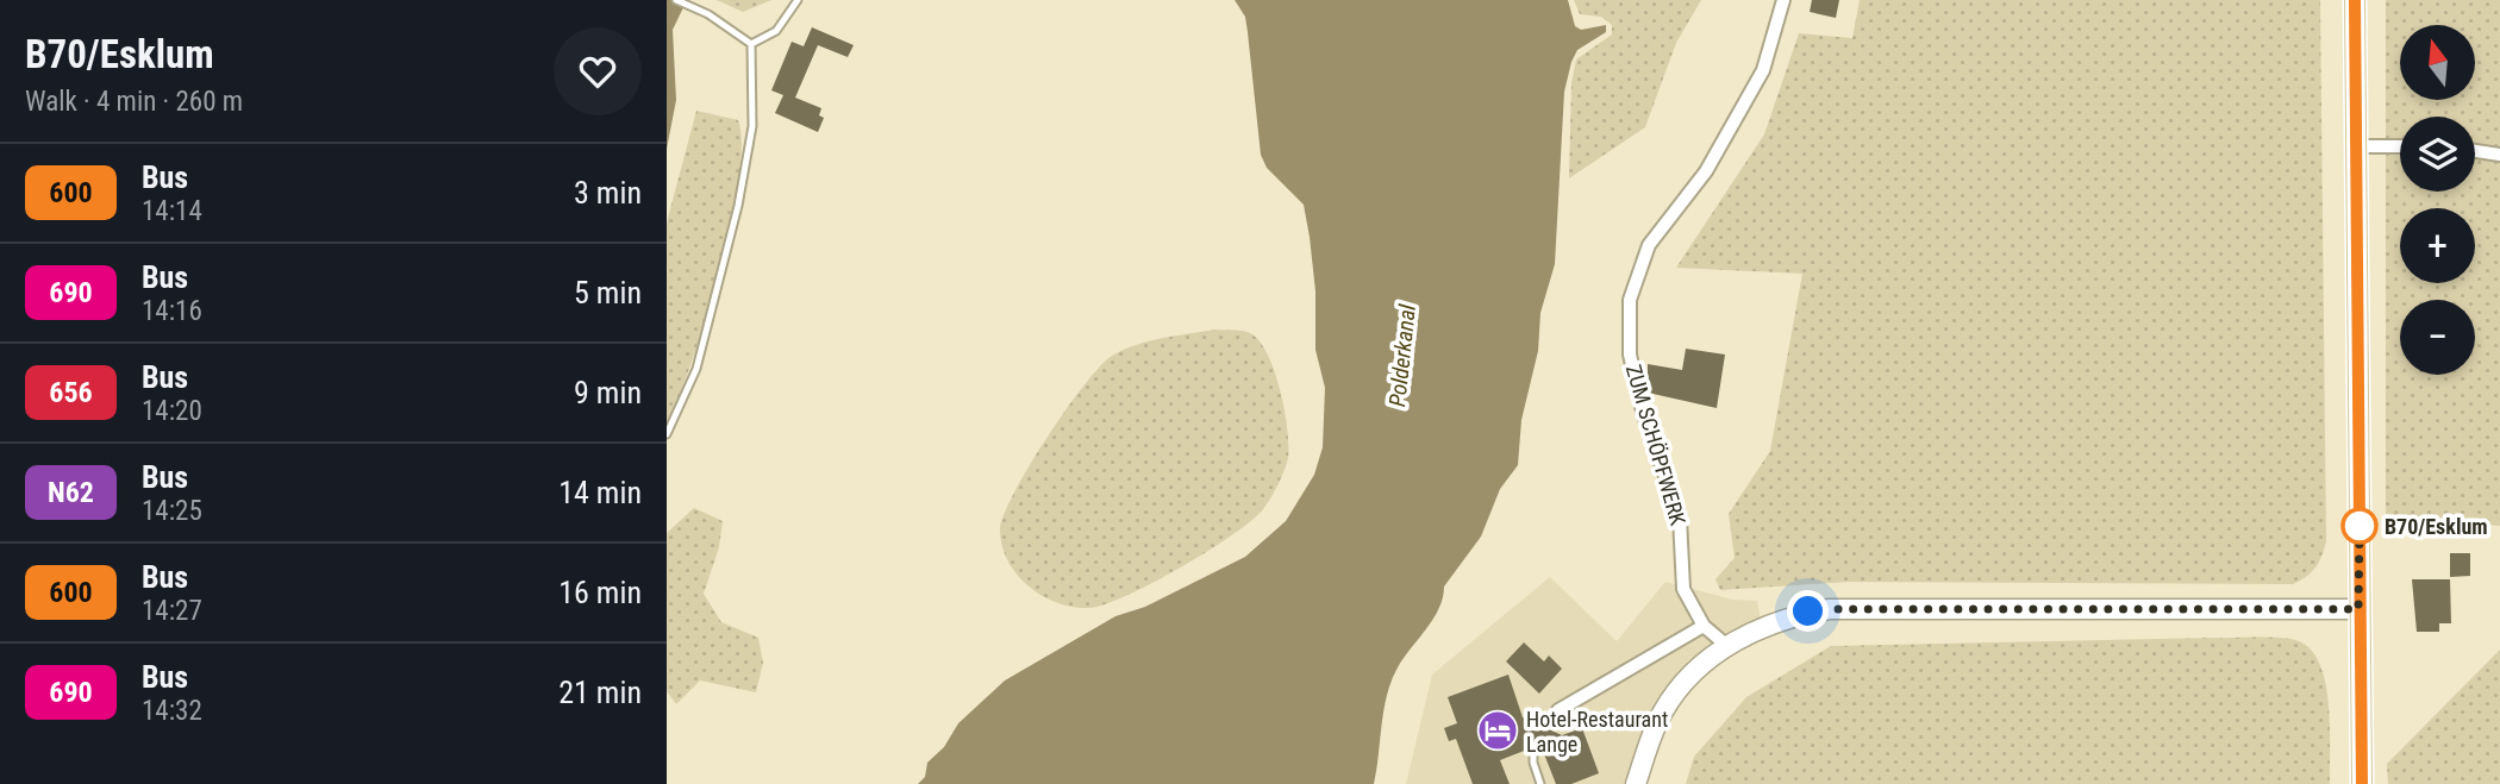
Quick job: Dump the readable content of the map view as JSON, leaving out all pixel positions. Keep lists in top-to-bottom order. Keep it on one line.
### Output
{"streets":{"street":["ZUM SCHÖPFWERK"]},"water":["Polderkanal"],"places":{"other":["B70/Esklum"],"hotel":["Hotel-Restaurant Lange"]},"lines":["bus line 600"],"north":"top","page":{"heading":["B70/Esklum","Walk · 4 min · 260 m"],"map_buttons":["+","−"],"list":[{"mark":"600","name":"Bus","note":"14:14","value":"3 min"},{"mark":"690","name":"Bus","note":"14:16","value":"5 min"},{"mark":"656","name":"Bus","note":"14:20","value":"9 min"},{"mark":"N62","name":"Bus","note":"14:25","value":"14 min"},{"mark":"600","name":"Bus","note":"14:27","value":"16 min"},{"mark":"690","name":"Bus","note":"14:32","value":"21 min"}]}}
